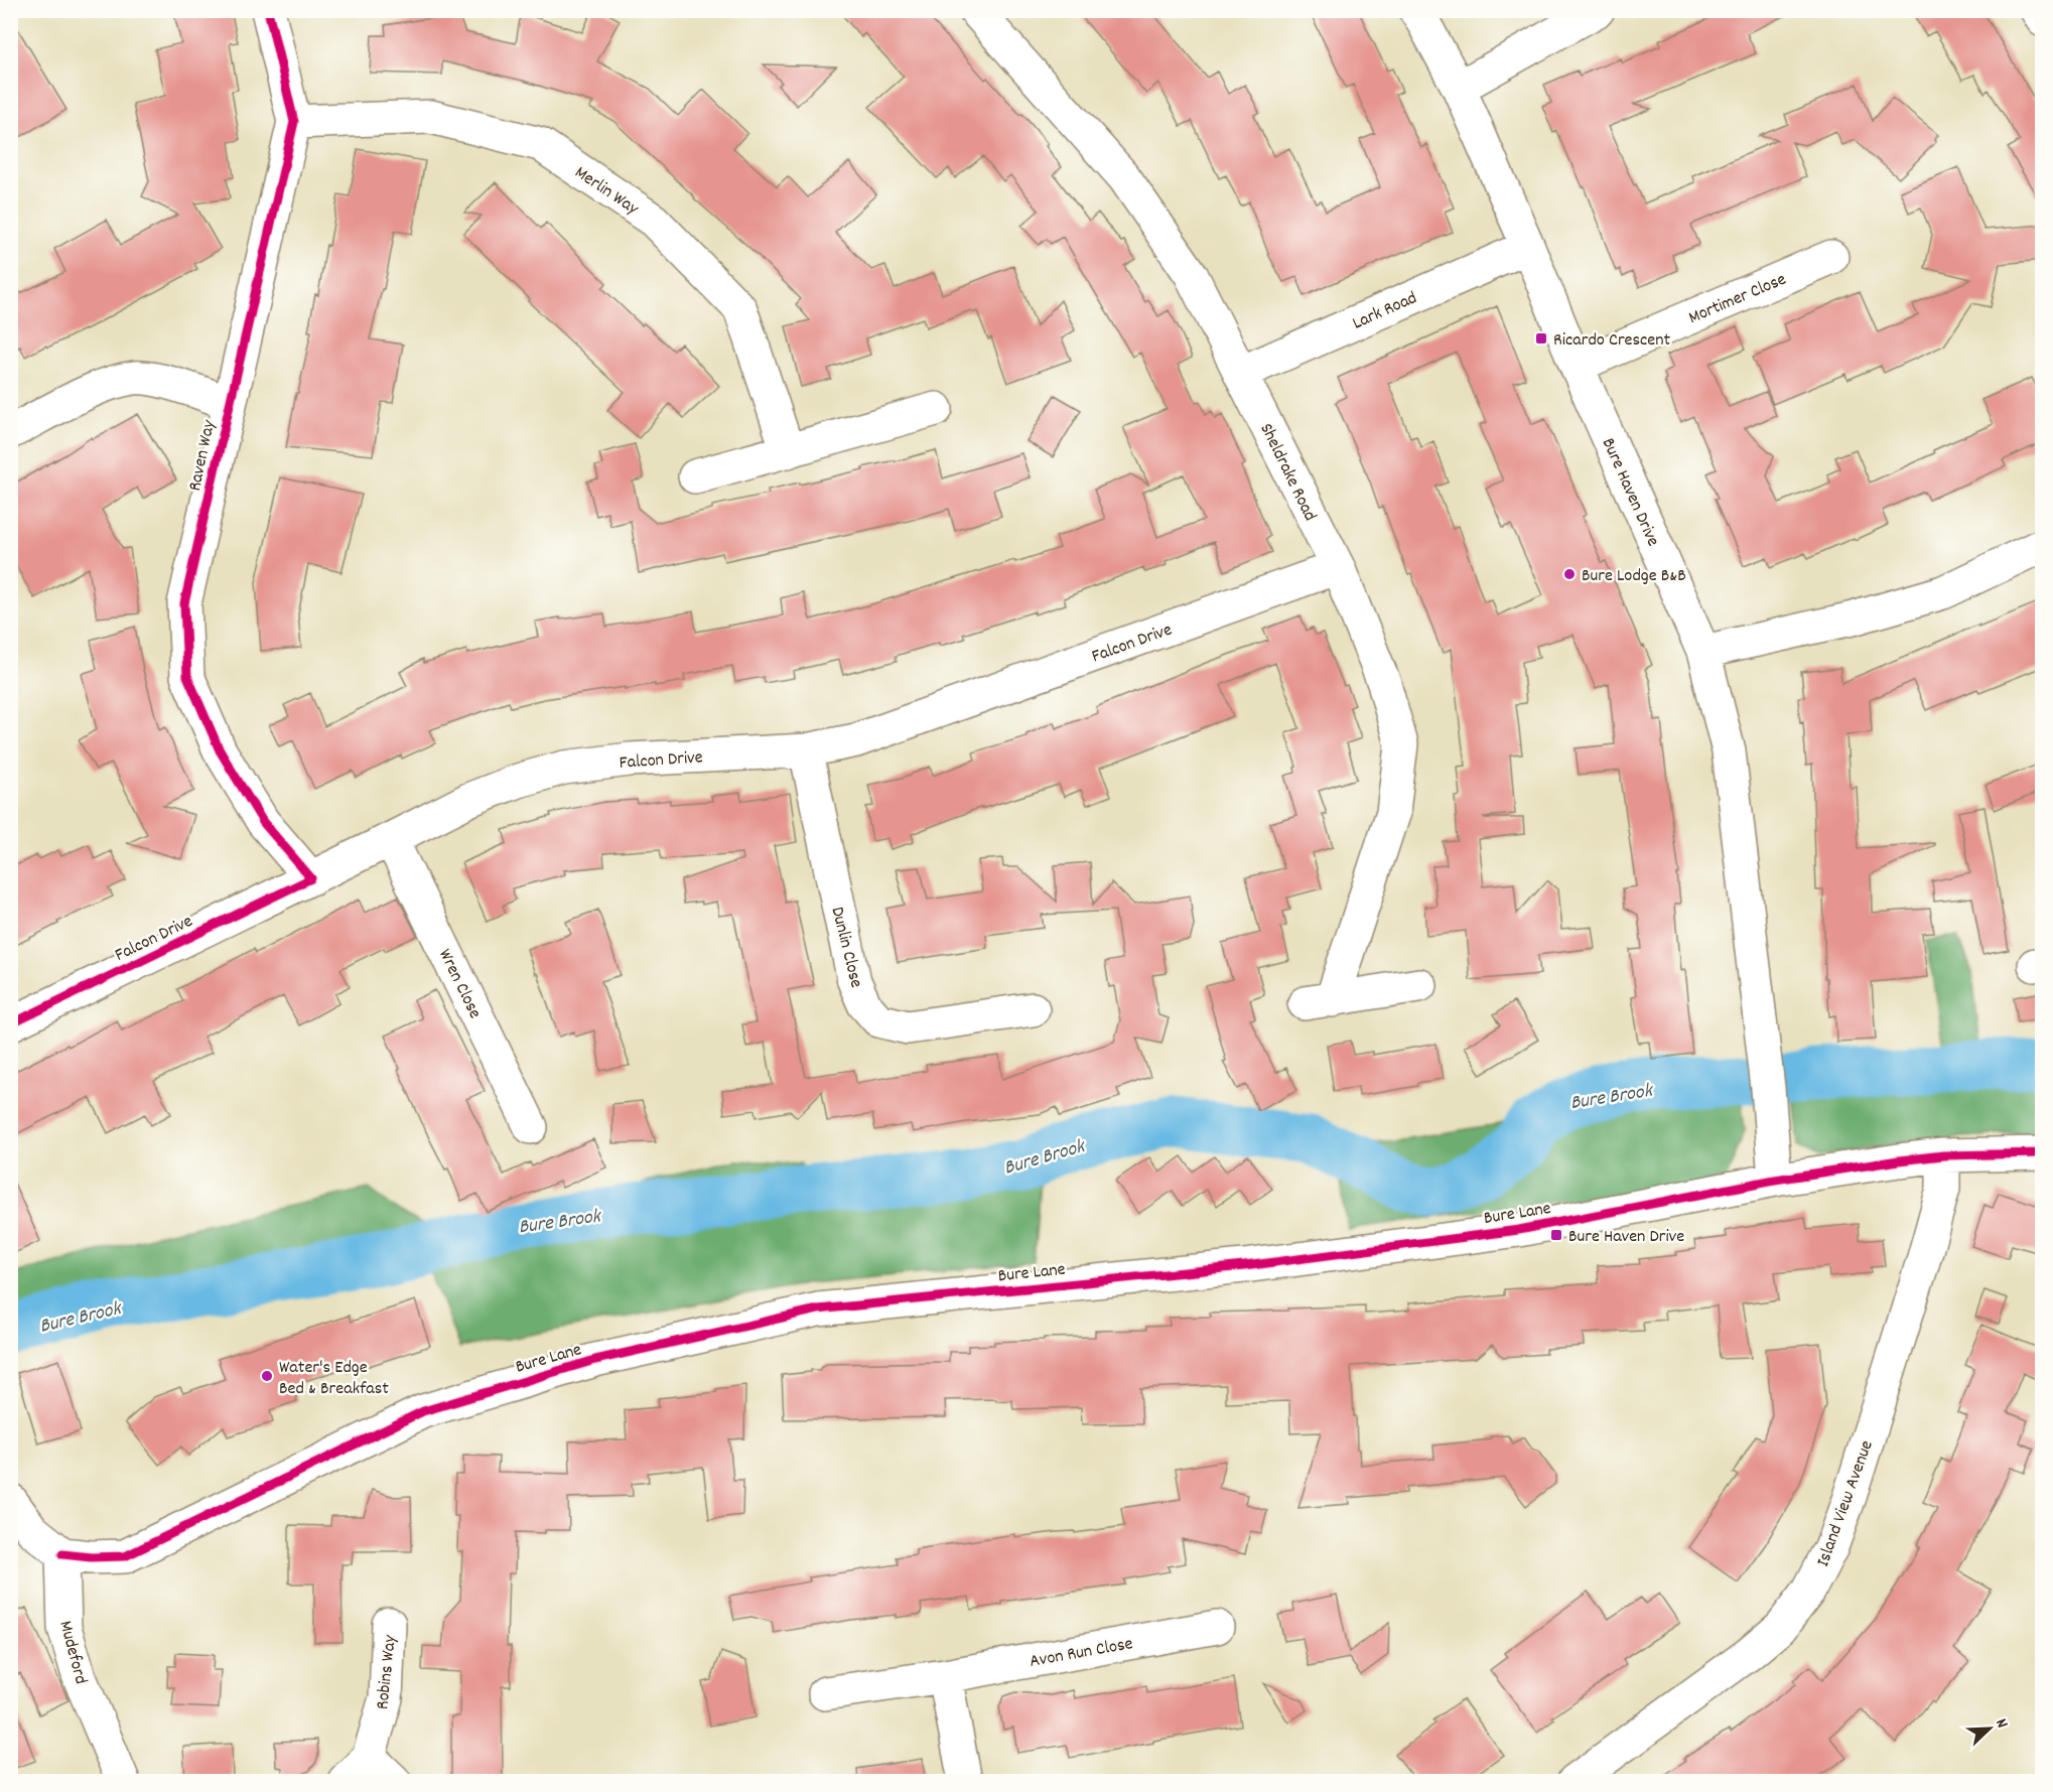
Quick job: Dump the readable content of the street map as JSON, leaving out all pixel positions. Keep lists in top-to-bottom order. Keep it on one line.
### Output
{"streets":{"street":["Merlin Way","Mortimer Close","Lark Road","Raven Way","Sheldrake Road","Bure Haven Drive","Falcon Drive","Dunlin Close","Wren Close","Bure Lane","Island View Avenue","Avon Run Close","Mudeford","Robins Way"]},"crossings":[["Merlin Way","Raven Way"],["Mortimer Close","Bure Haven Drive"],["Lark Road","Sheldrake Road"],["Lark Road","Bure Haven Drive"],["Raven Way","Falcon Drive"],["Sheldrake Road","Falcon Drive"],["Bure Haven Drive","Bure Lane"],["Falcon Drive","Dunlin Close"],["Falcon Drive","Wren Close"],["Bure Lane","Island View Avenue"],["Bure Lane","Mudeford"]],"water":["Bure Brook"],"places":{"transit":["Ricardo Crescent","Bure Haven Drive"],"other":["Bure Lodge B&B","Water's Edge Bed & Breakfast"]},"north":"top right"}
